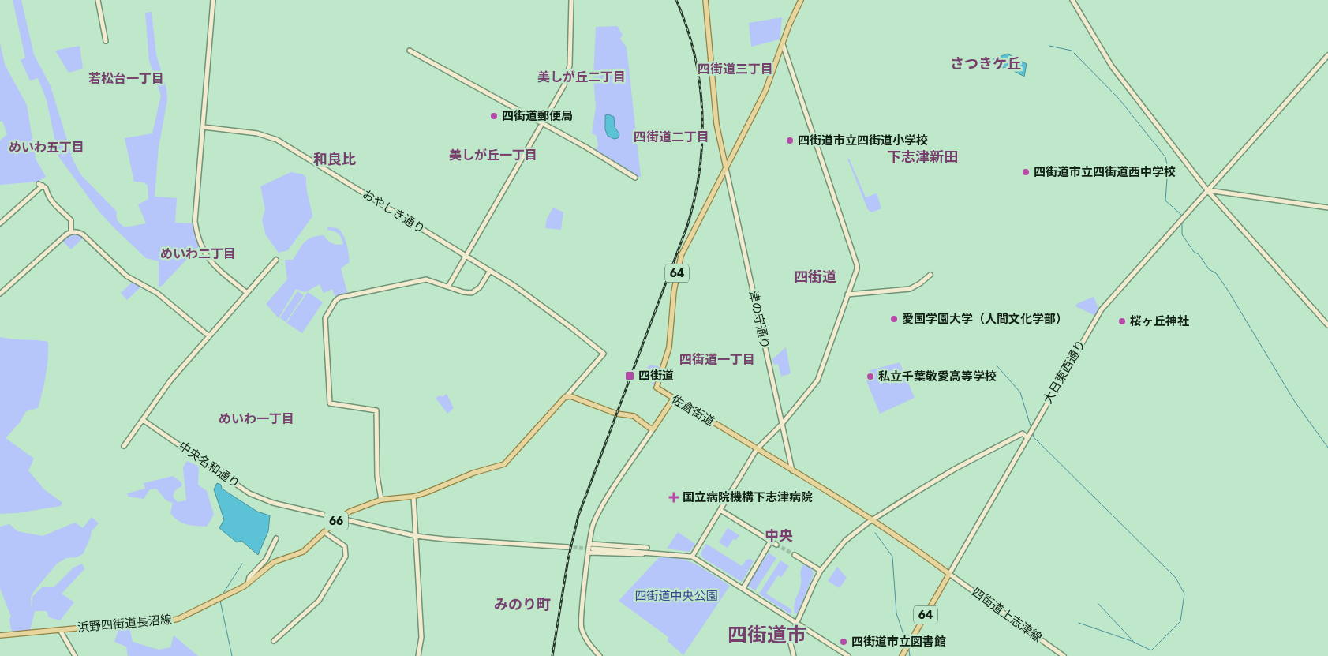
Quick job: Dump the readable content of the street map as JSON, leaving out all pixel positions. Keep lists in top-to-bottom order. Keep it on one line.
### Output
{"streets":{"main road":["64","佐倉街道","66","浜野四街道長沼線"],"street":["おやしき通り","津の守通り","大日東西通り","中央名和通り","四街道上志津線"]},"crossings":[["おやしき通り","浜野四街道長沼線"],["64","大日東西通り"],["64","佐倉街道"],["64","四街道上志津線"],["津の守通り","佐倉街道"],["大日東西通り","佐倉街道"],["大日東西通り","四街道上志津線"],["佐倉街道","四街道上志津線"],["中央名和通り","浜野四街道長沼線"]],"districts":["さつきケ丘","四街道三丁目","美しが丘二丁目","若松台一丁目","四街道二丁目","めいわ五丁目","美しが丘一丁目","下志津新田","和良比","めいわ二丁目","四街道","四街道一丁目","めいわ一丁目","中央","みのり町","四街道市"],"parks":["四街道中央公園"],"places":{"other":["四街道郵便局","四街道市立四街道小学校","四街道市立四街道西中学校","愛国学園大学（人間文化学部）","桜ヶ丘神社","私立千葉敬愛高等学校","四街道市立図書館"],"transit":["四街道"],"health":["国立病院機構下志津病院"]}}
